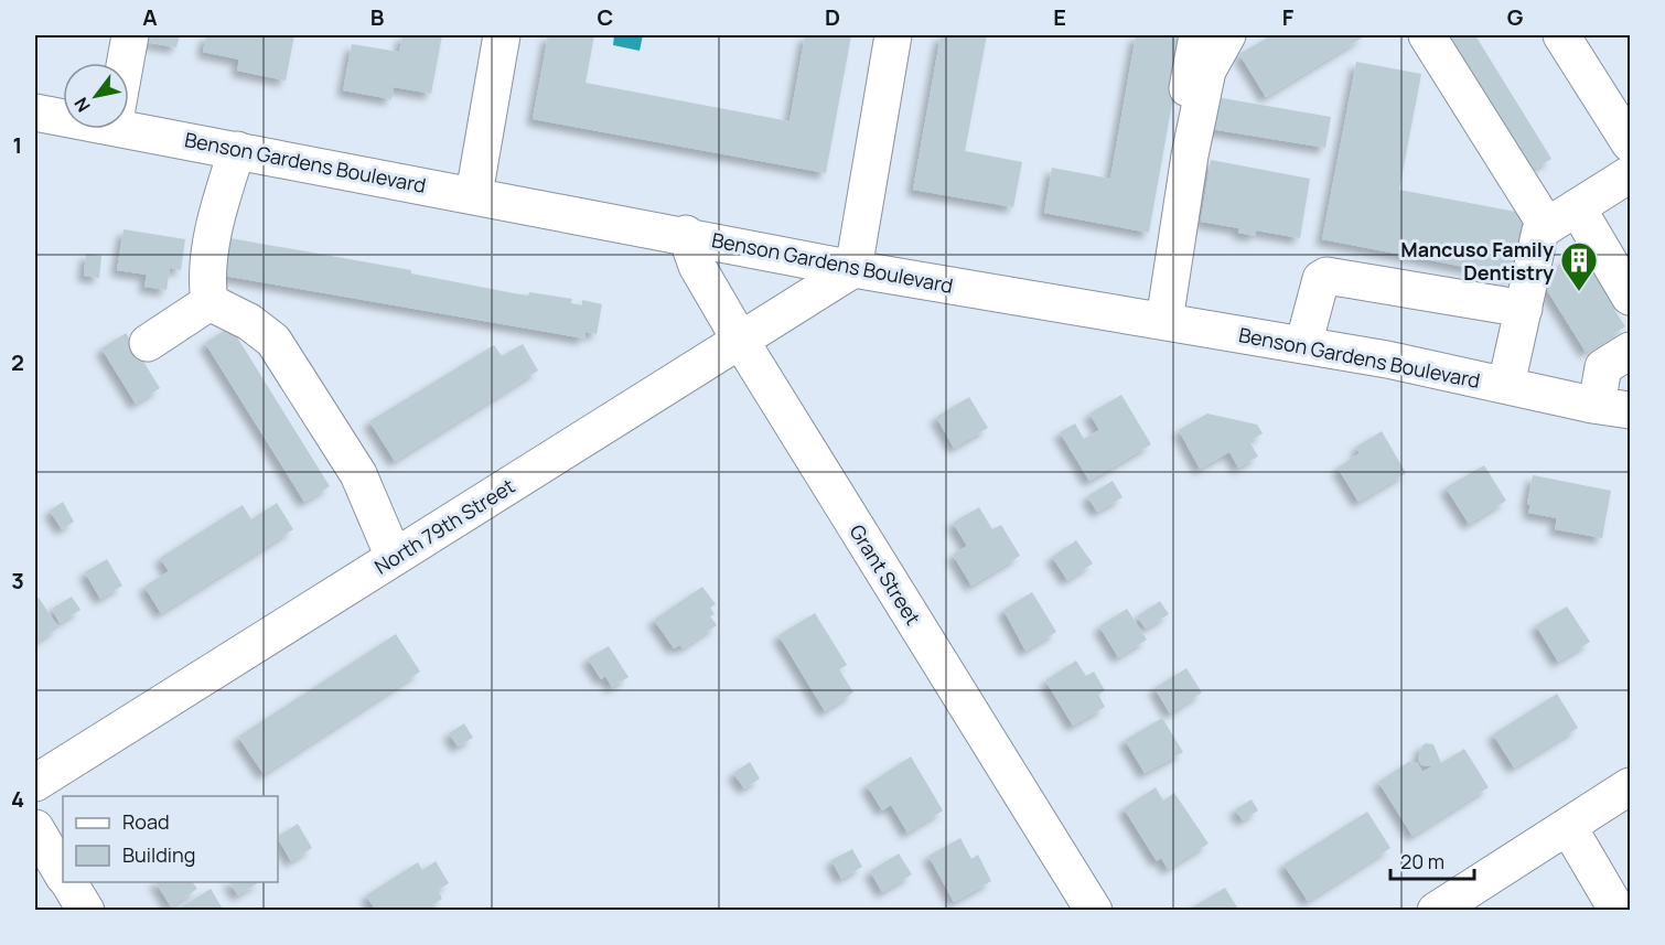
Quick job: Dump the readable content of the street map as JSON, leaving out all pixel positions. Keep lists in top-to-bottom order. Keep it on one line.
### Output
{"streets":{"street":["Benson Gardens Boulevard","North 79th Street","Grant Street"]},"crossings":[["Benson Gardens Boulevard","North 79th Street"],["Benson Gardens Boulevard","Grant Street"],["North 79th Street","Grant Street"]],"places":{"building":["Mancuso Family Dentistry"]},"legend":["Road","Building"],"scale_bar":"20 m","north":"bottom left","grid":{"columns":["A","B","C","D","E","F","G"],"rows":["1","2","3","4"]}}
